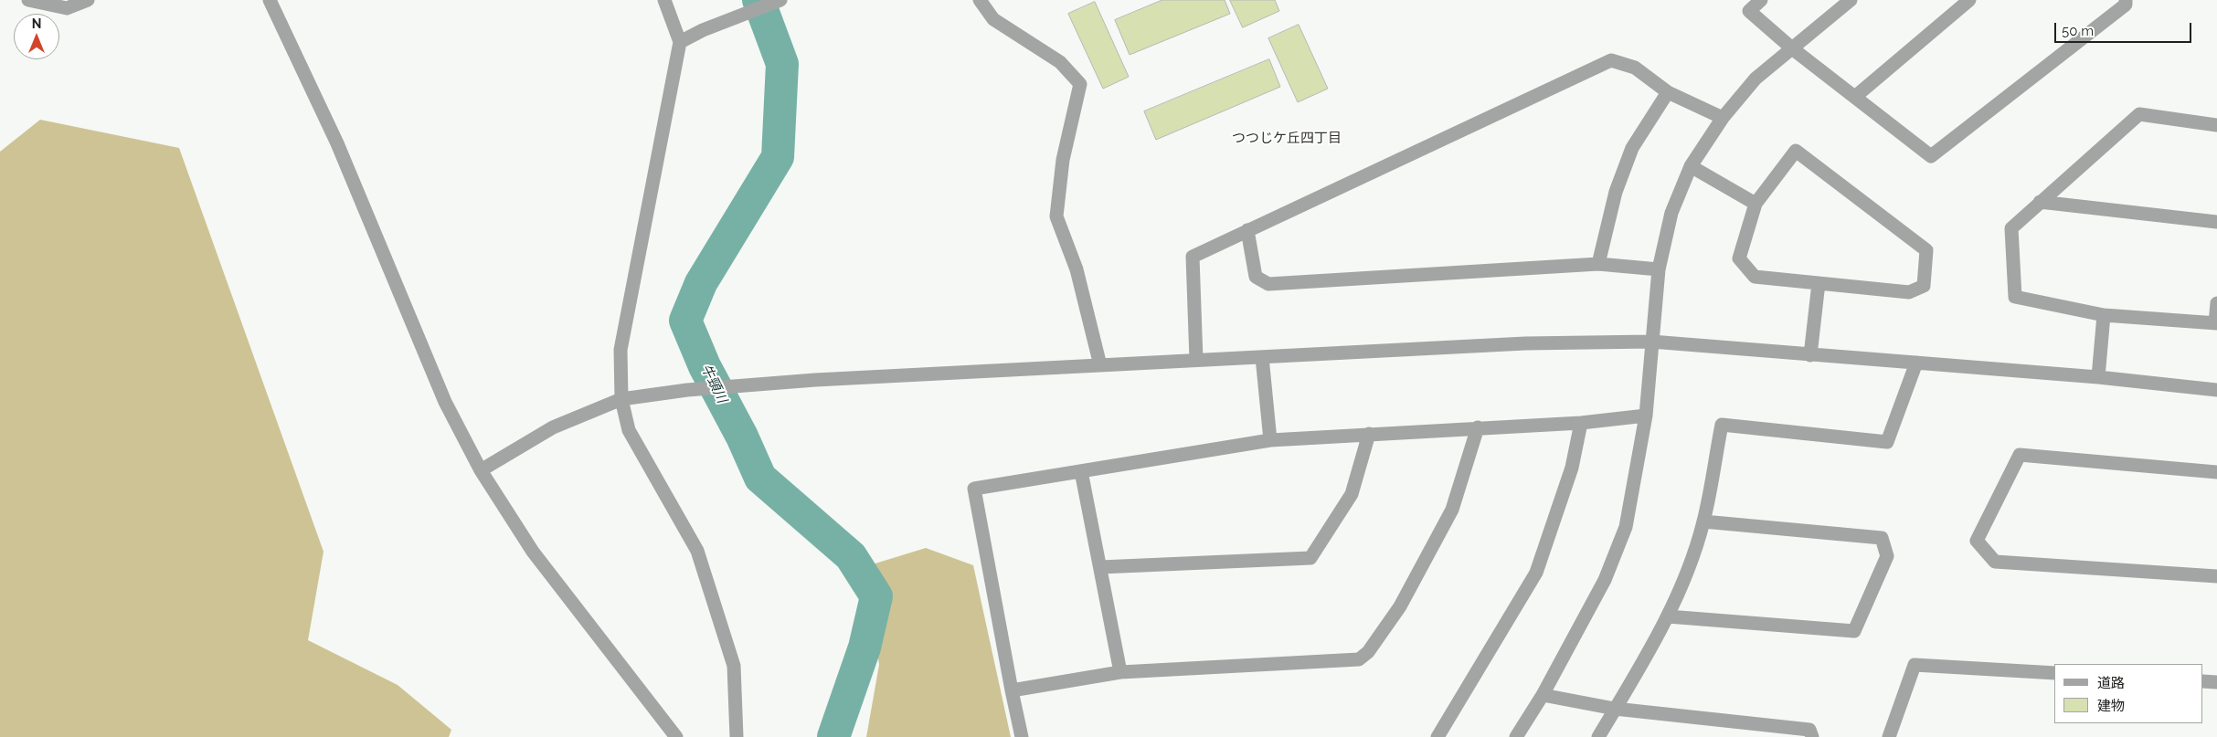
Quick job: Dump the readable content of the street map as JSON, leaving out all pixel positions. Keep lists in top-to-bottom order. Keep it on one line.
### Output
{"districts":["つつじケ丘四丁目"],"water":["牛頸川"],"legend":["道路","建物"],"scale_bar":"50 m","north":"top"}
